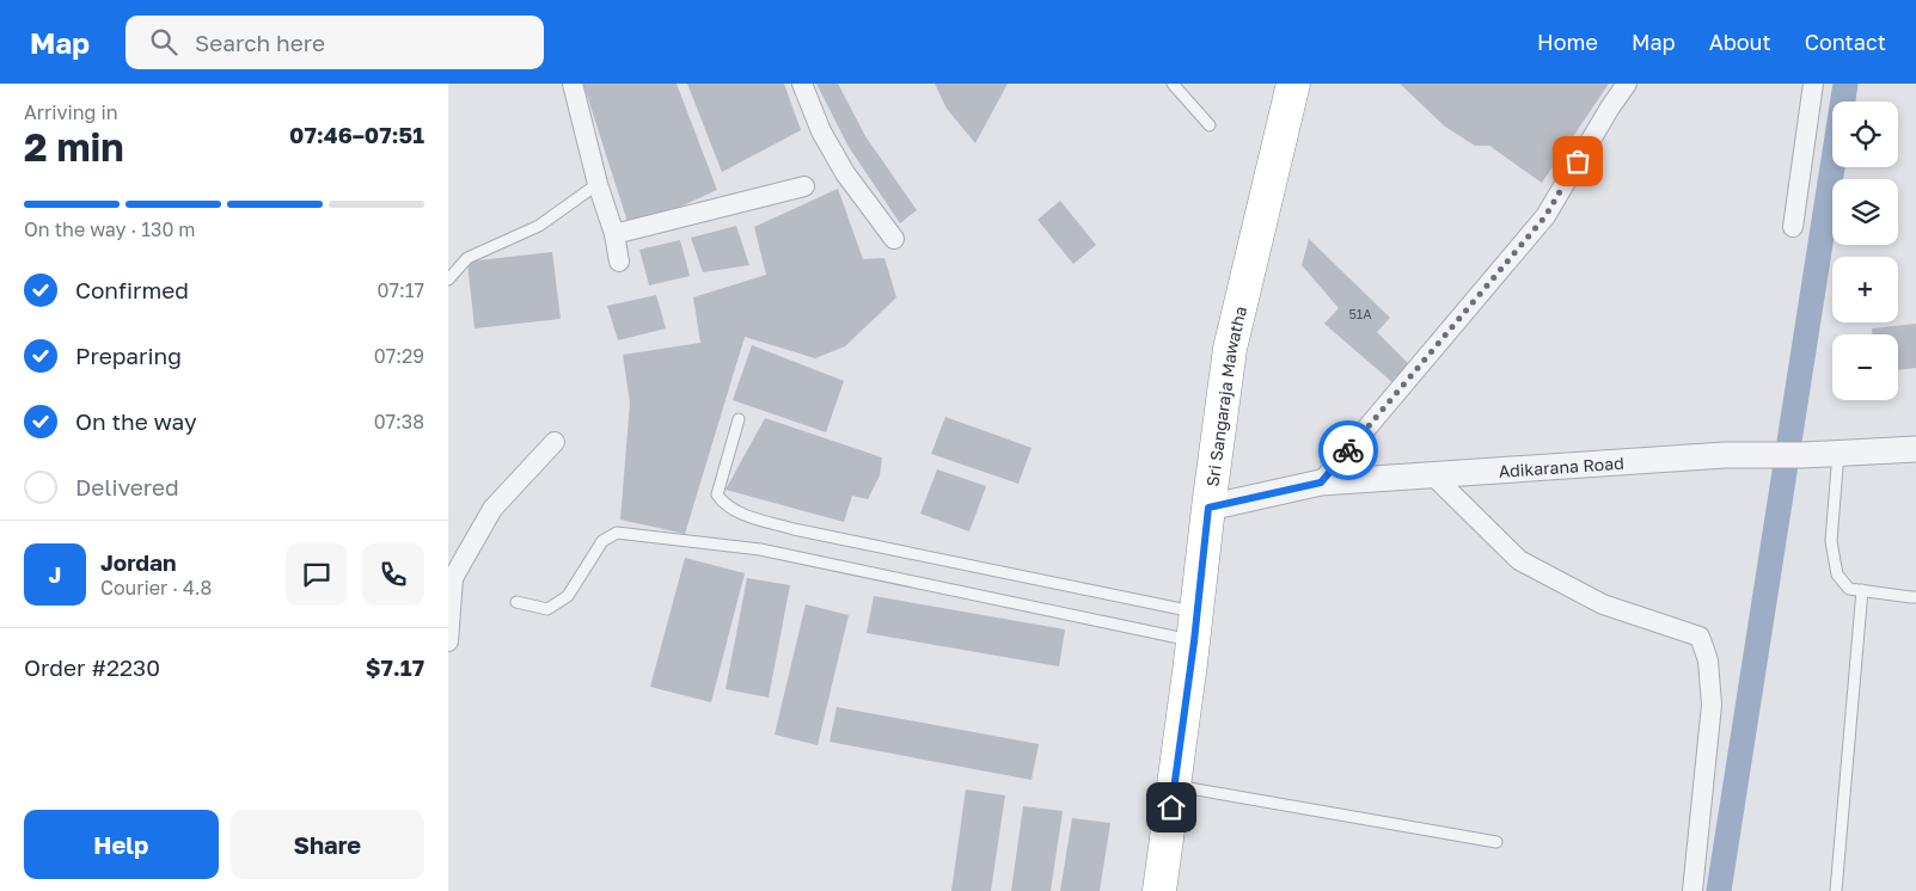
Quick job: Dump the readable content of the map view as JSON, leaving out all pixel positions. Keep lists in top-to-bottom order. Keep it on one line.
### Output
{"streets":{"highway":["Sri Sangaraja Mawatha"],"street":["Adikarana Road"]},"crossings":[["Sri Sangaraja Mawatha","Adikarana Road"]],"house_numbers":["51A"],"page":{"header":"Map","search":"Search here","nav":["Home","Map","About","Contact"],"heading":["2 min","Arriving in","07:46–07:51"],"panel":["Jordan","Courier · 4.8","Order #2230","$7.17"],"map_buttons":["+","−"],"bar":"On the way · 130 m","list":[["Confirmed","07:17"],["Preparing","07:29"],["On the way","07:38"],"Delivered"],"round":"J","buttons":["Help","Share"]}}
